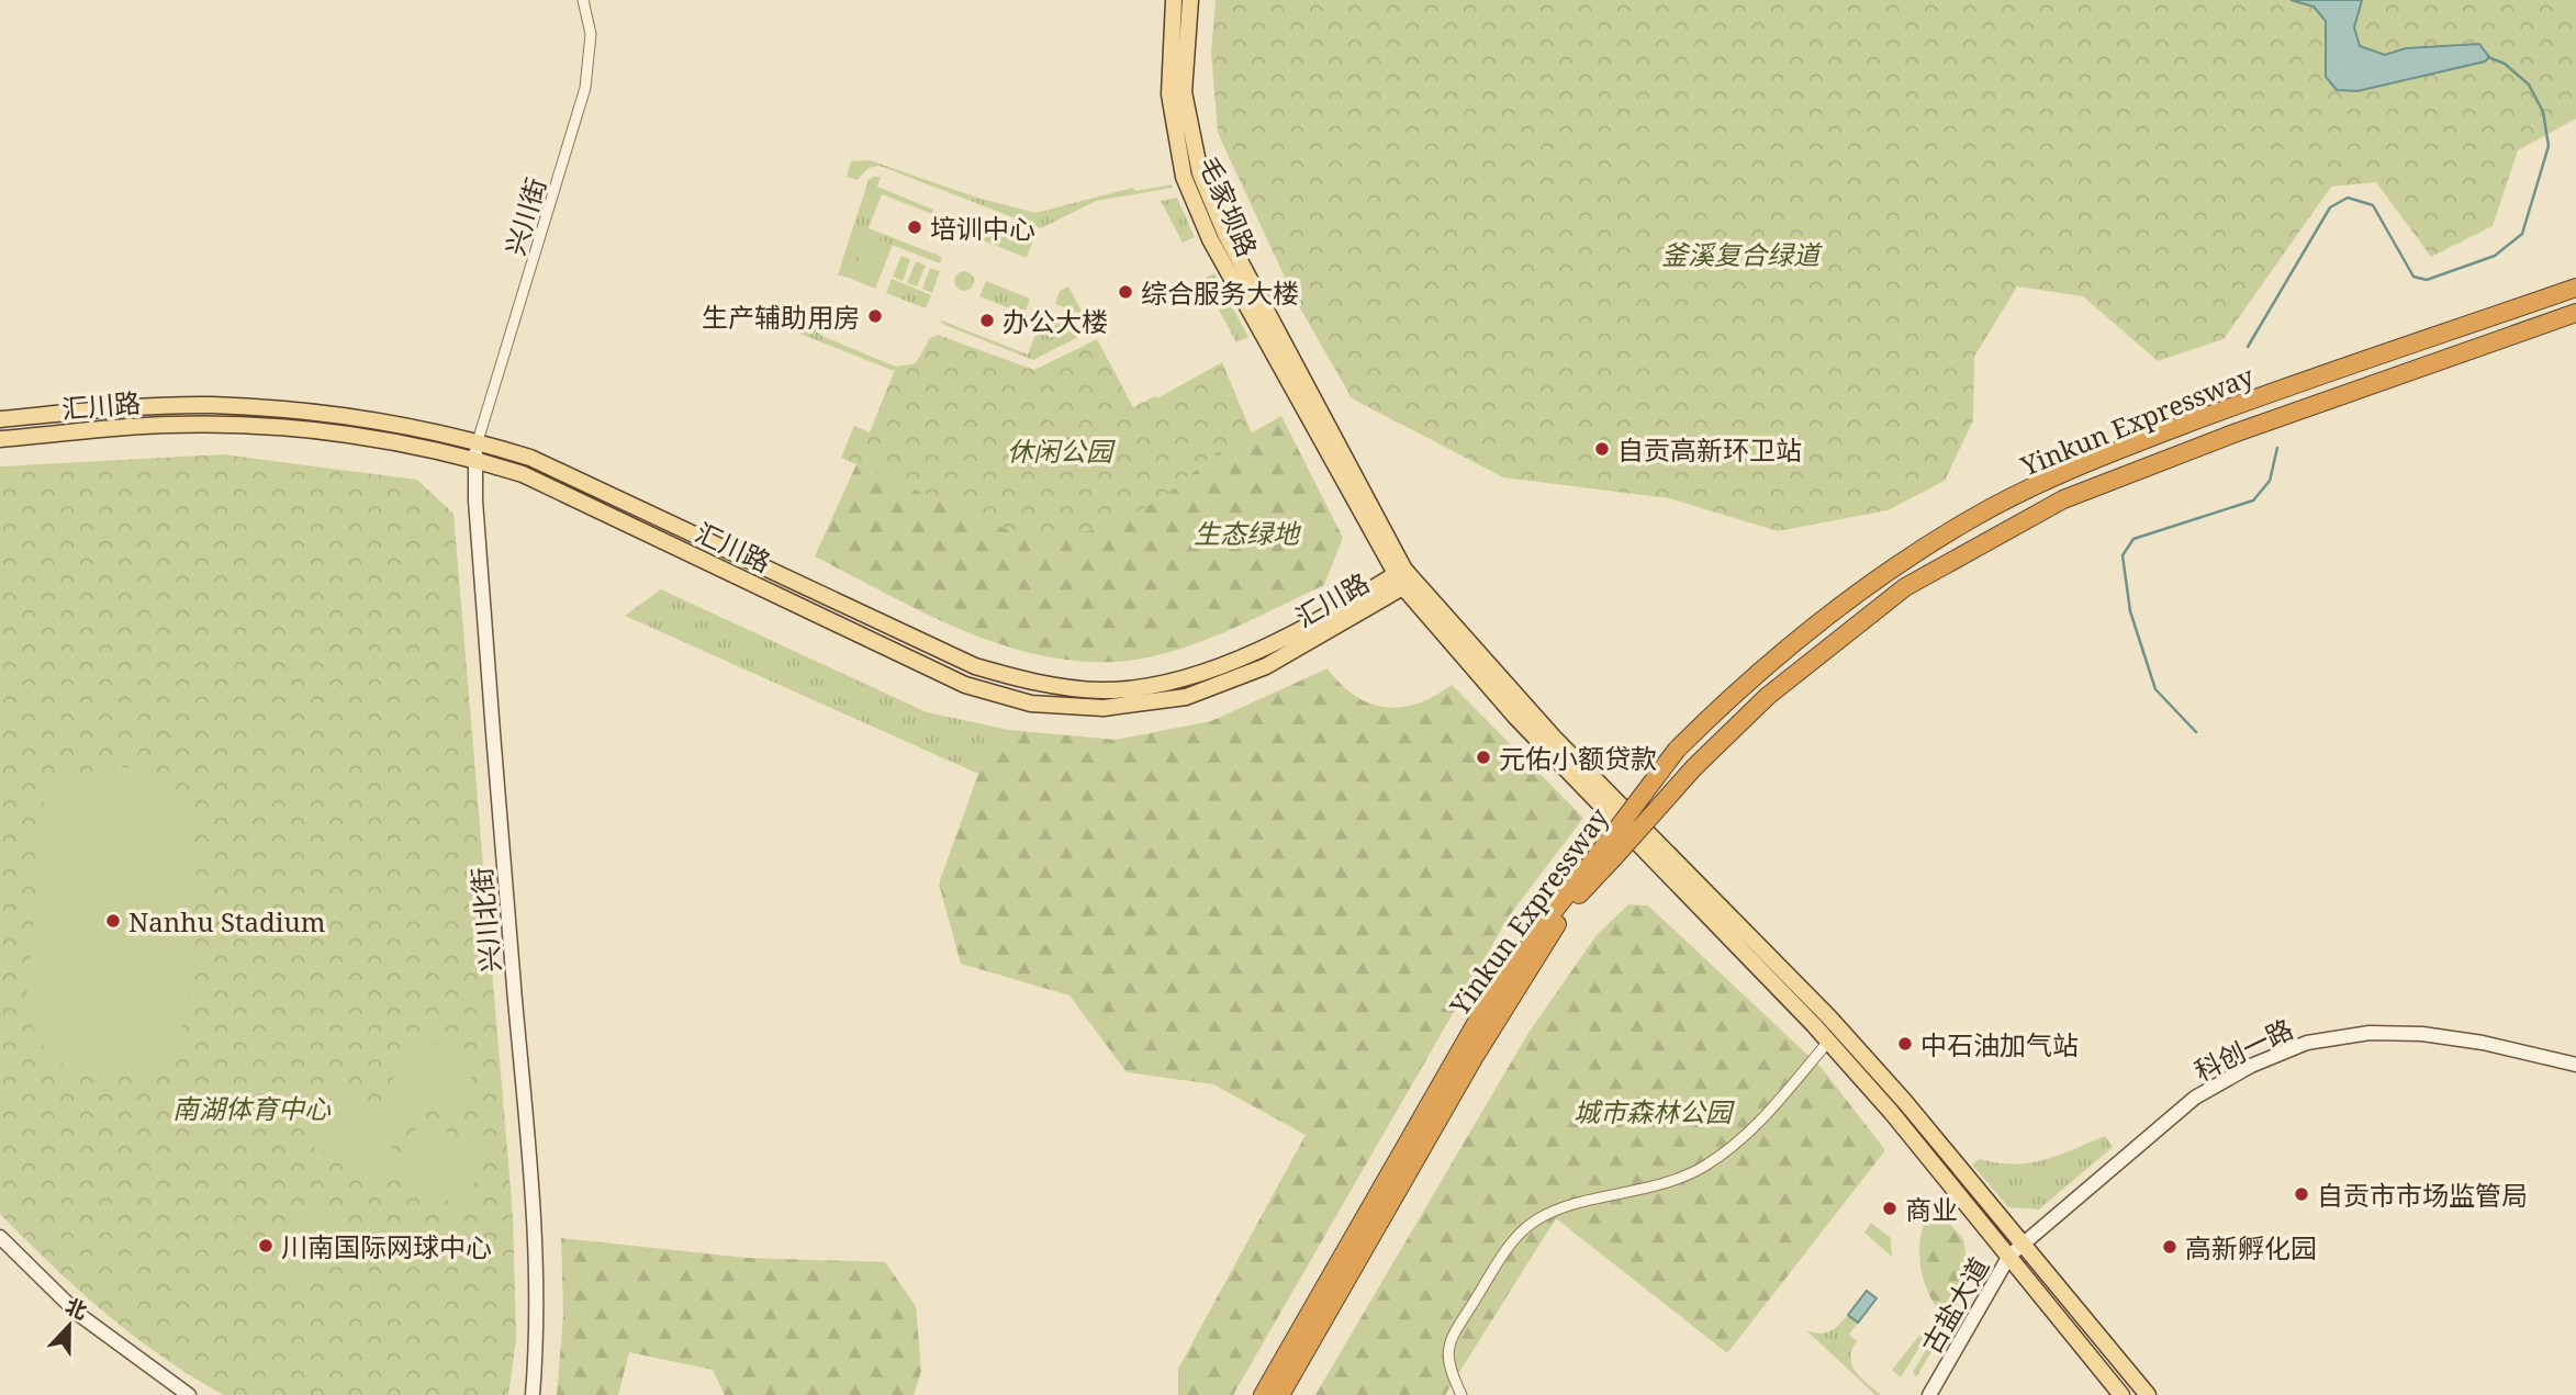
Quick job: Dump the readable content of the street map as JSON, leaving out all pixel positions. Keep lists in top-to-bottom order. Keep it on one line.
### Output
{"streets":{"highway":["Yinkun Expressway"],"main road":["毛家坝路","汇川路"],"street":["兴川街","兴川北街","科创一路","古盐大道"]},"crossings":[["毛家坝路","汇川路"],["兴川街","汇川路"],["兴川街","兴川北街"],["汇川路","兴川北街"],["科创一路","古盐大道"]],"parks":["釜溪复合绿道","休闲公园","生态绿地","南湖体育中心","城市森林公园"],"places":["培训中心","综合服务大楼","生产辅助用房","办公大楼","自贡高新环卫站","元佑小额贷款","Nanhu Stadium","中石油加气站","自贡市市场监管局","商业","川南国际网球中心","高新孵化园"],"north":"top"}
